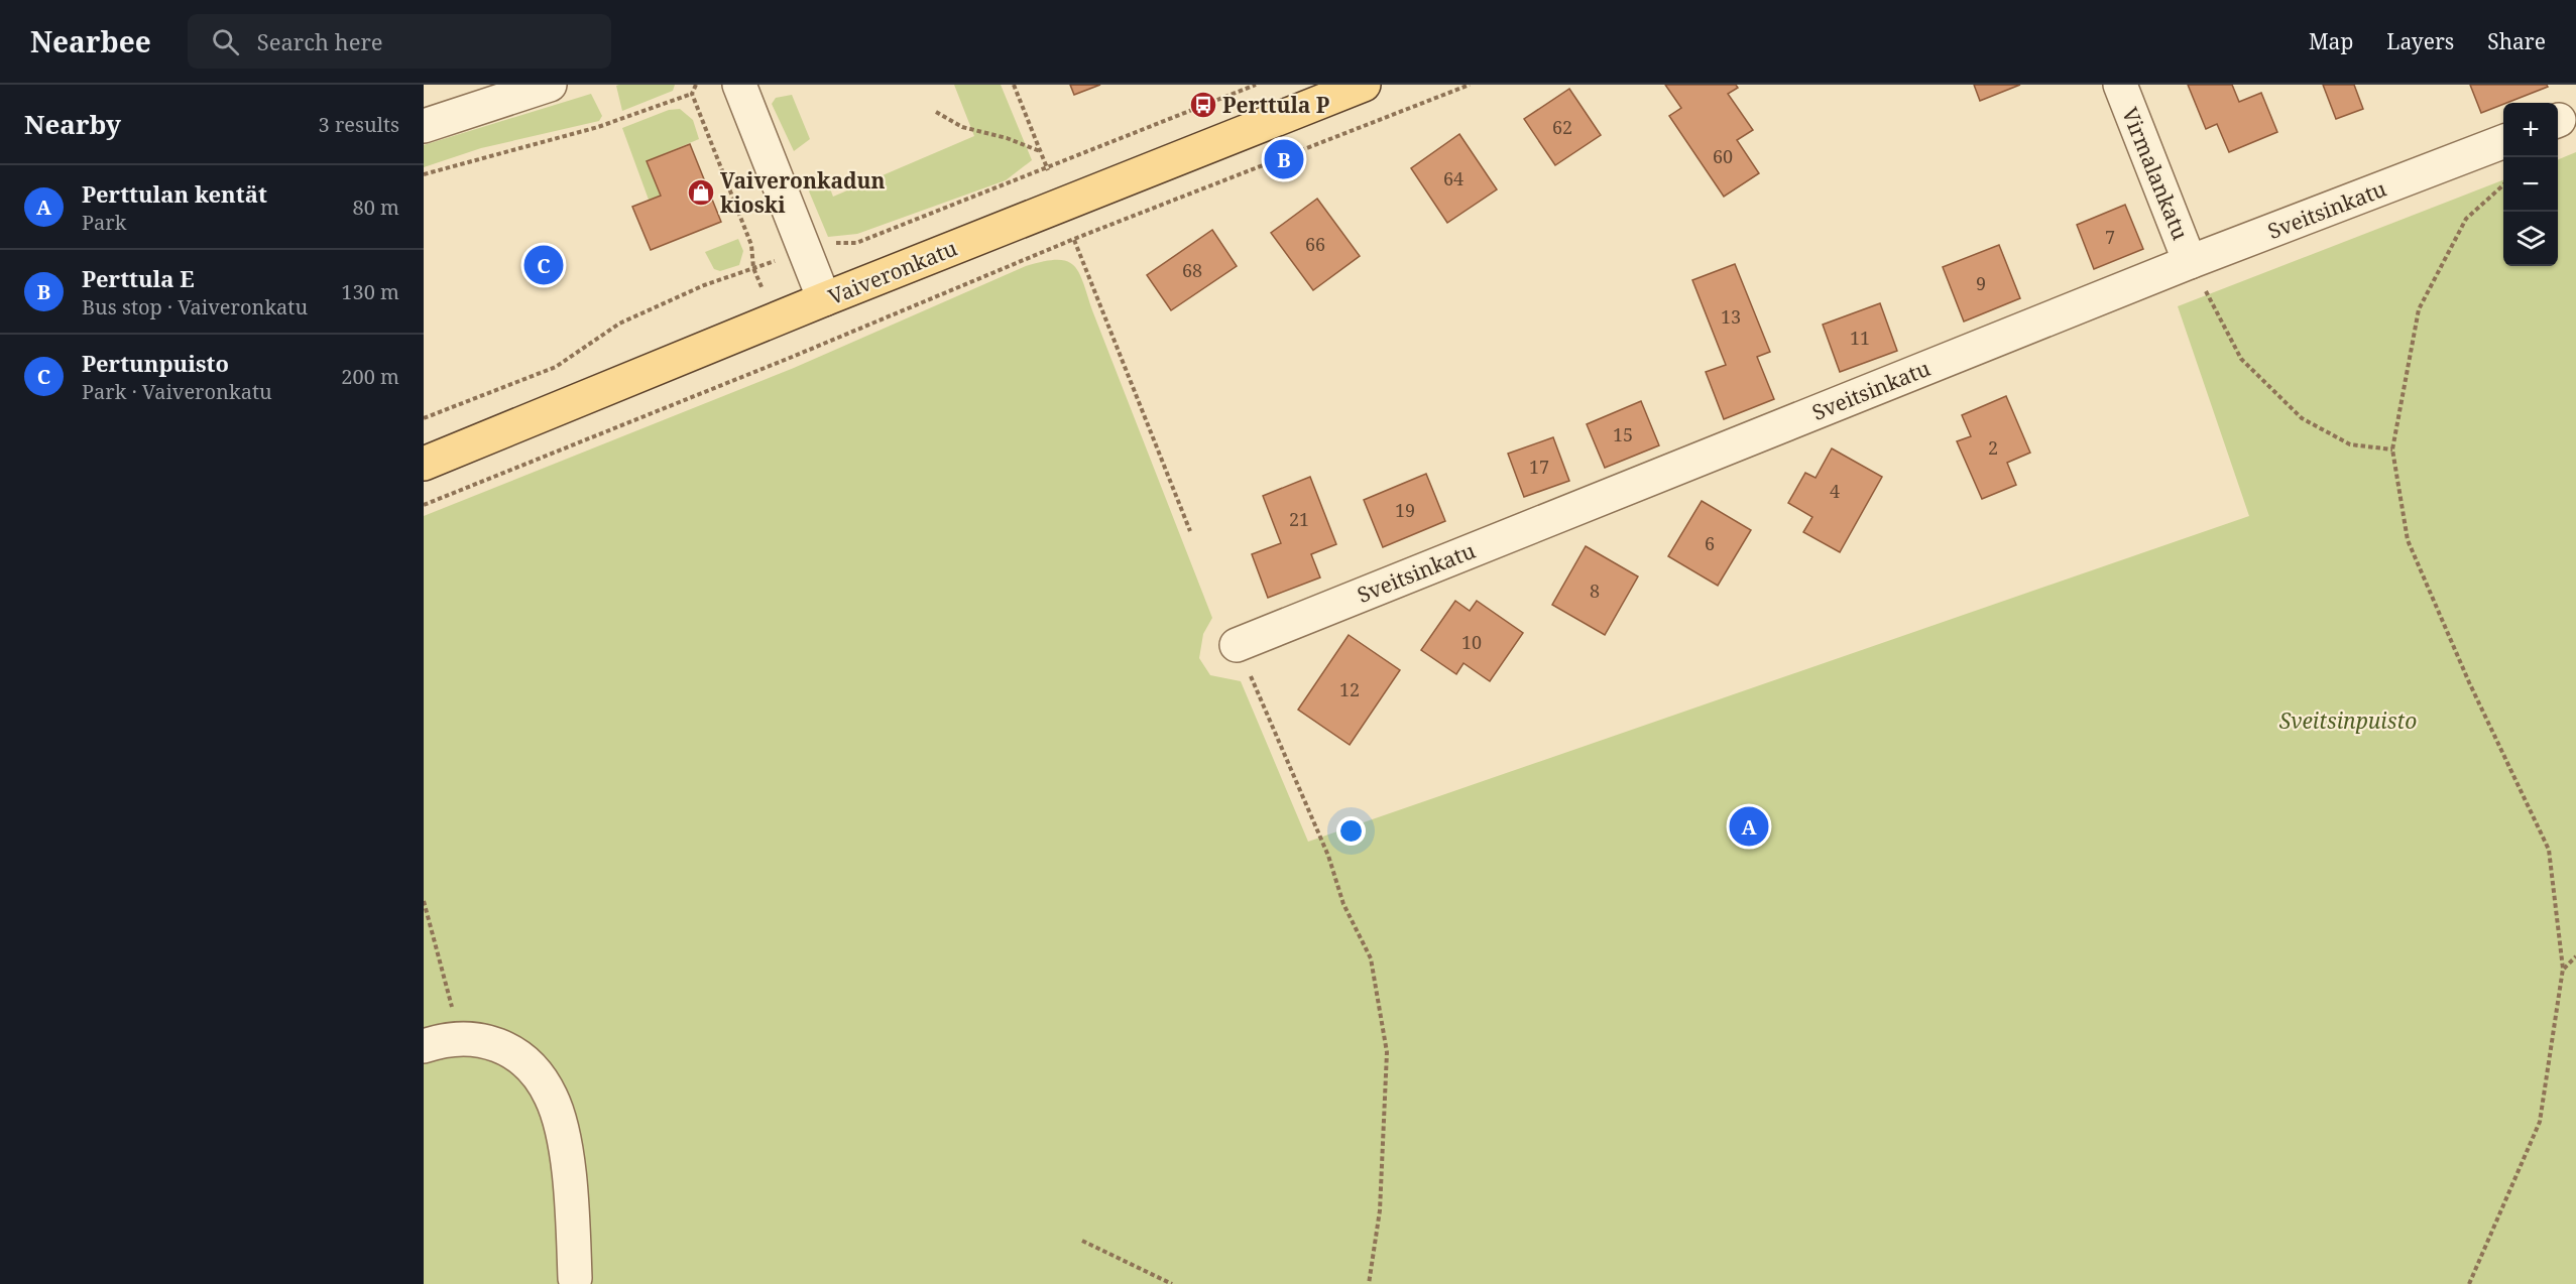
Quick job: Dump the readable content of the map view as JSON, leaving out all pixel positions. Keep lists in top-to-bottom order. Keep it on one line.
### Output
{"streets":{"main road":["Vaiveronkatu"],"street":["Virmalankatu","Sveitsinkatu"]},"crossings":[["Virmalankatu","Sveitsinkatu"]],"parks":["Sveitsinpuisto"],"places":{"bus stop":["Perttula P"],"shop":["Vaiveronkadun kioski"]},"house_numbers":["62","60","64","7","66","68","9","13","11","15","2","17","4","19","21","6","8","10","12"],"page":{"header":"Nearbee","search":"Search here","nav":["Map","Layers","Share"],"heading":["Nearby","3 results"],"map_buttons":["+","−"],"pins":["B","C","A"],"list":[{"mark":"A","name":"Perttulan kentät","note":"Park","value":"80 m"},{"mark":"B","name":"Perttula E","note":"Bus stop · Vaiveronkatu","value":"130 m"},{"mark":"C","name":"Pertunpuisto","note":"Park · Vaiveronkatu","value":"200 m"}]}}
